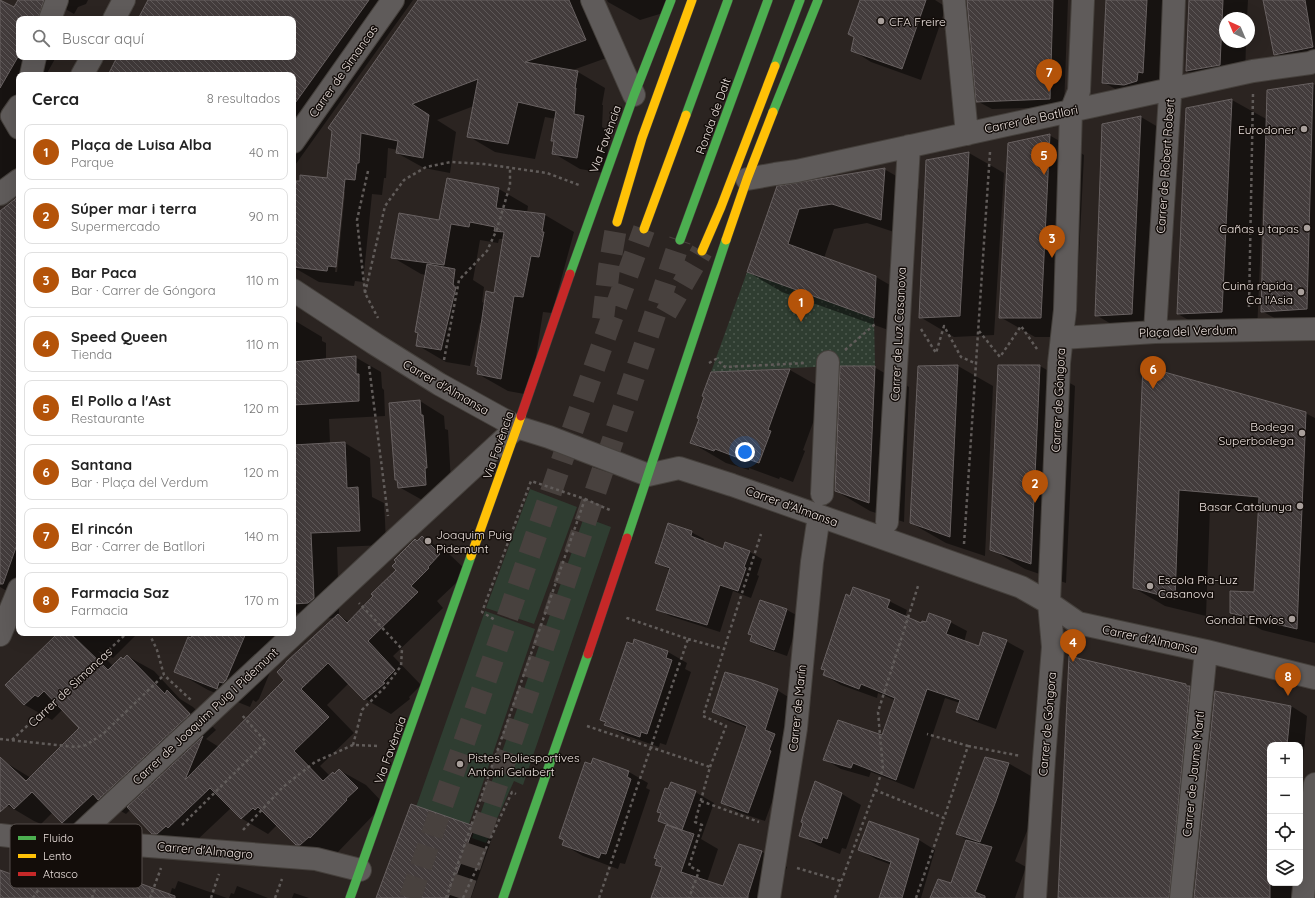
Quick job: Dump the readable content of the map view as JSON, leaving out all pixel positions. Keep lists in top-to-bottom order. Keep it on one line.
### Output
{"streets":{"main road":["Ronda de Dalt","Via Favència"],"street":["Carrer de Simancas","Carrer de Batllori","Carrer de Robert Robert","Plaça del Verdum","Carrer de Luz Casanova","Carrer d'Almansa","Carrer de Góngora","Carrer de Marín","Carrer de Joaquim Puig i Pidemunt","Carrer de Jaume Martí","Carrer d'Almagro"]},"crossings":[["Carrer de Batllori","Carrer de Robert Robert"],["Carrer de Batllori","Carrer de Luz Casanova"],["Carrer de Batllori","Carrer de Góngora"],["Via Favència","Carrer d'Almansa"],["Via Favència","Carrer de Joaquim Puig i Pidemunt"],["Via Favència","Carrer d'Almagro"],["Carrer de Robert Robert","Plaça del Verdum"],["Plaça del Verdum","Carrer de Góngora"],["Carrer d'Almansa","Carrer de Góngora"],["Carrer d'Almansa","Carrer de Marín"],["Carrer d'Almansa","Carrer de Joaquim Puig i Pidemunt"],["Carrer d'Almansa","Carrer de Jaume Martí"],["Carrer de Joaquim Puig i Pidemunt","Carrer d'Almagro"]],"places":["CFA Freire","Eurodoner","Cañas y tapas","Cuina ràpida Ca l'Asia","Bodega Superbodega","Basar Catalunya","Joaquim Puig Pidemunt","Escola Pia-Luz Casanova","Gondal Envíos","Pistes Poliesportives Antoni Gelabert"],"legend":["Fluido","Lento","Atasco"],"north":"top left","page":{"search":"Buscar aquí","pins":["7","5","3","1","6","2","4","8"],"heading":["Cerca","8 resultados"],"list":[{"mark":"1","name":"Plaça de Luisa Alba","note":"Parque","value":"40 m"},{"mark":"2","name":"Súper mar i terra","note":"Supermercado","value":"90 m"},{"mark":"3","name":"Bar Paca","note":"Bar · Carrer de Góngora","value":"110 m"},{"mark":"4","name":"Speed Queen","note":"Tienda","value":"110 m"},{"mark":"5","name":"El Pollo a l'Ast","note":"Restaurante","value":"120 m"},{"mark":"6","name":"Santana","note":"Bar · Plaça del Verdum","value":"120 m"},{"mark":"7","name":"El rincón","note":"Bar · Carrer de Batllori","value":"140 m"},{"mark":"8","name":"Farmacia Saz","note":"Farmacia","value":"170 m"}],"map_buttons":["+","−"]}}
